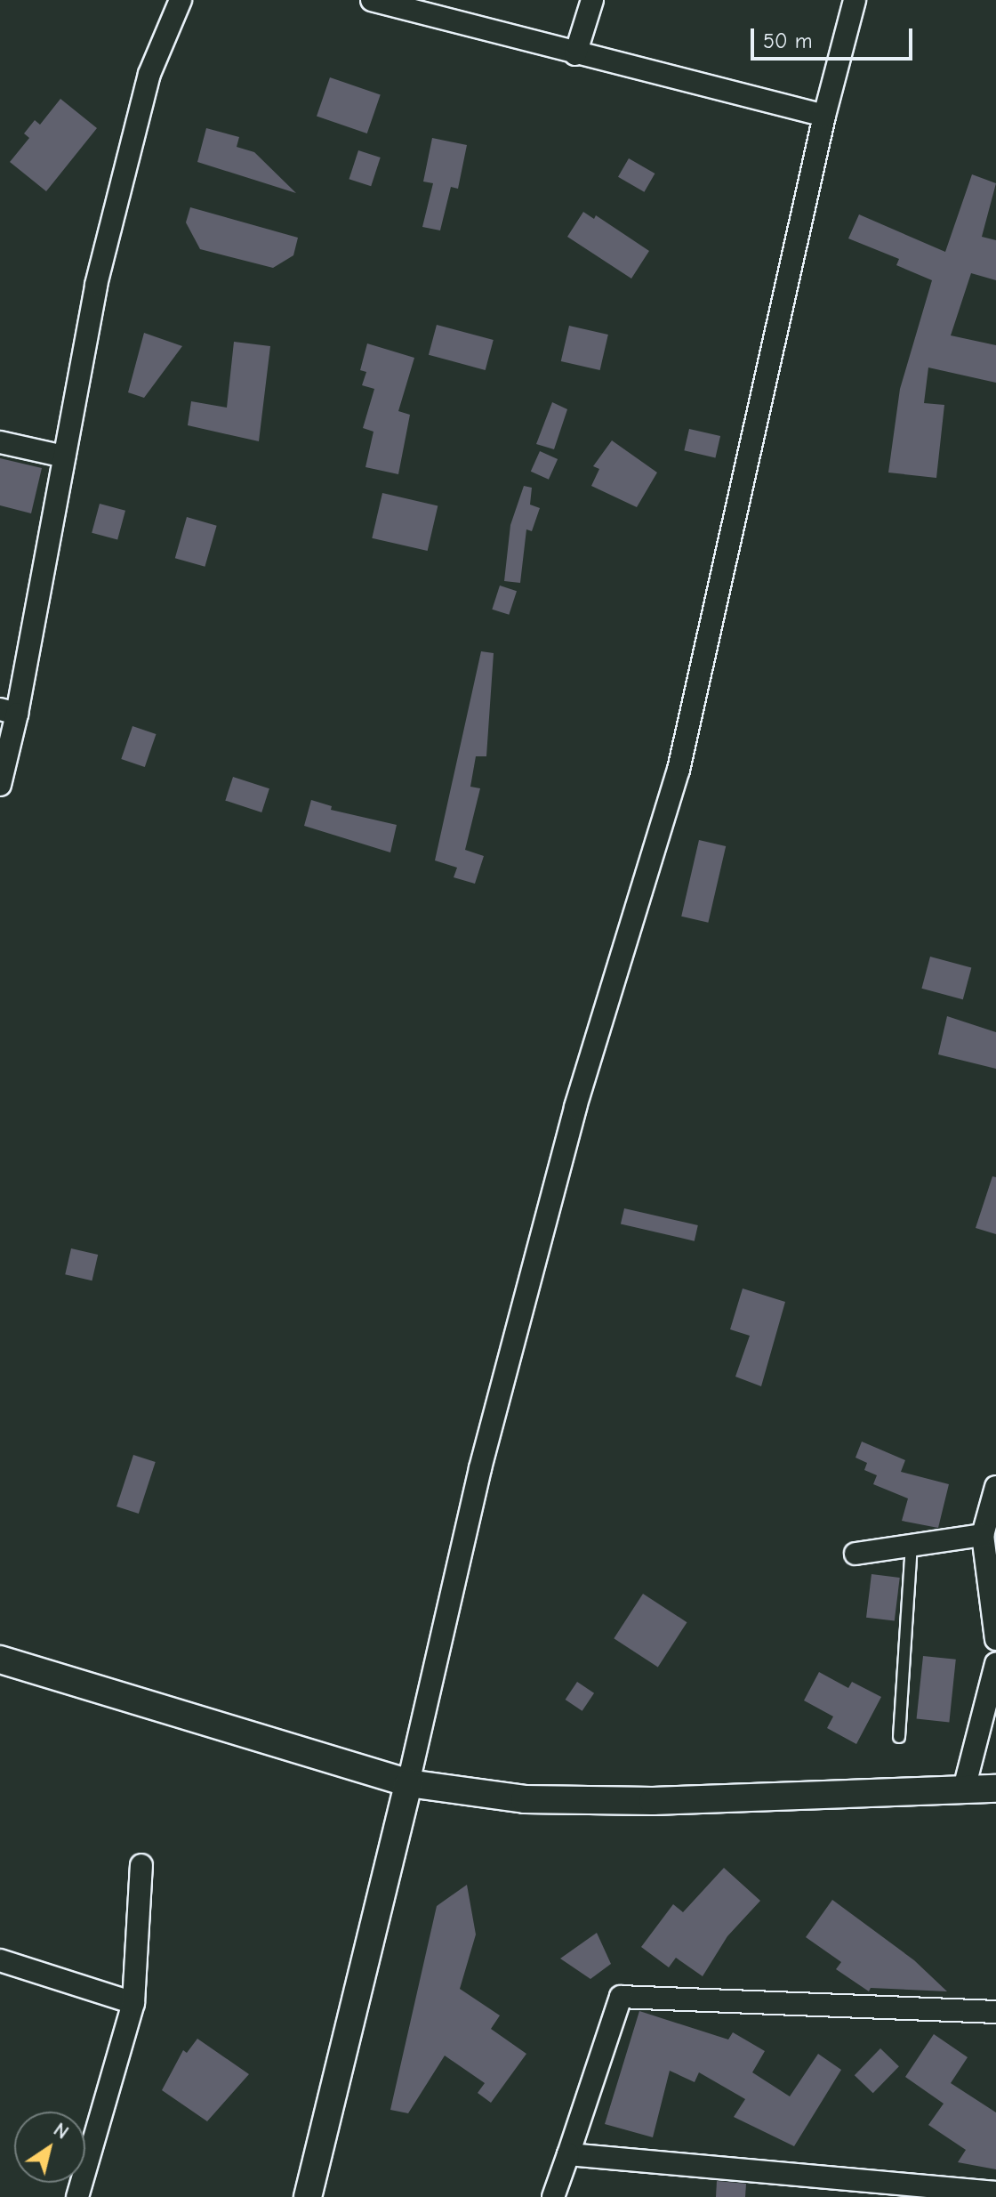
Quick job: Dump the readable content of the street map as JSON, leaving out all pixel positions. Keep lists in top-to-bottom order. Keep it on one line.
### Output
{"scale_bar":"50 m","north":"top right"}
